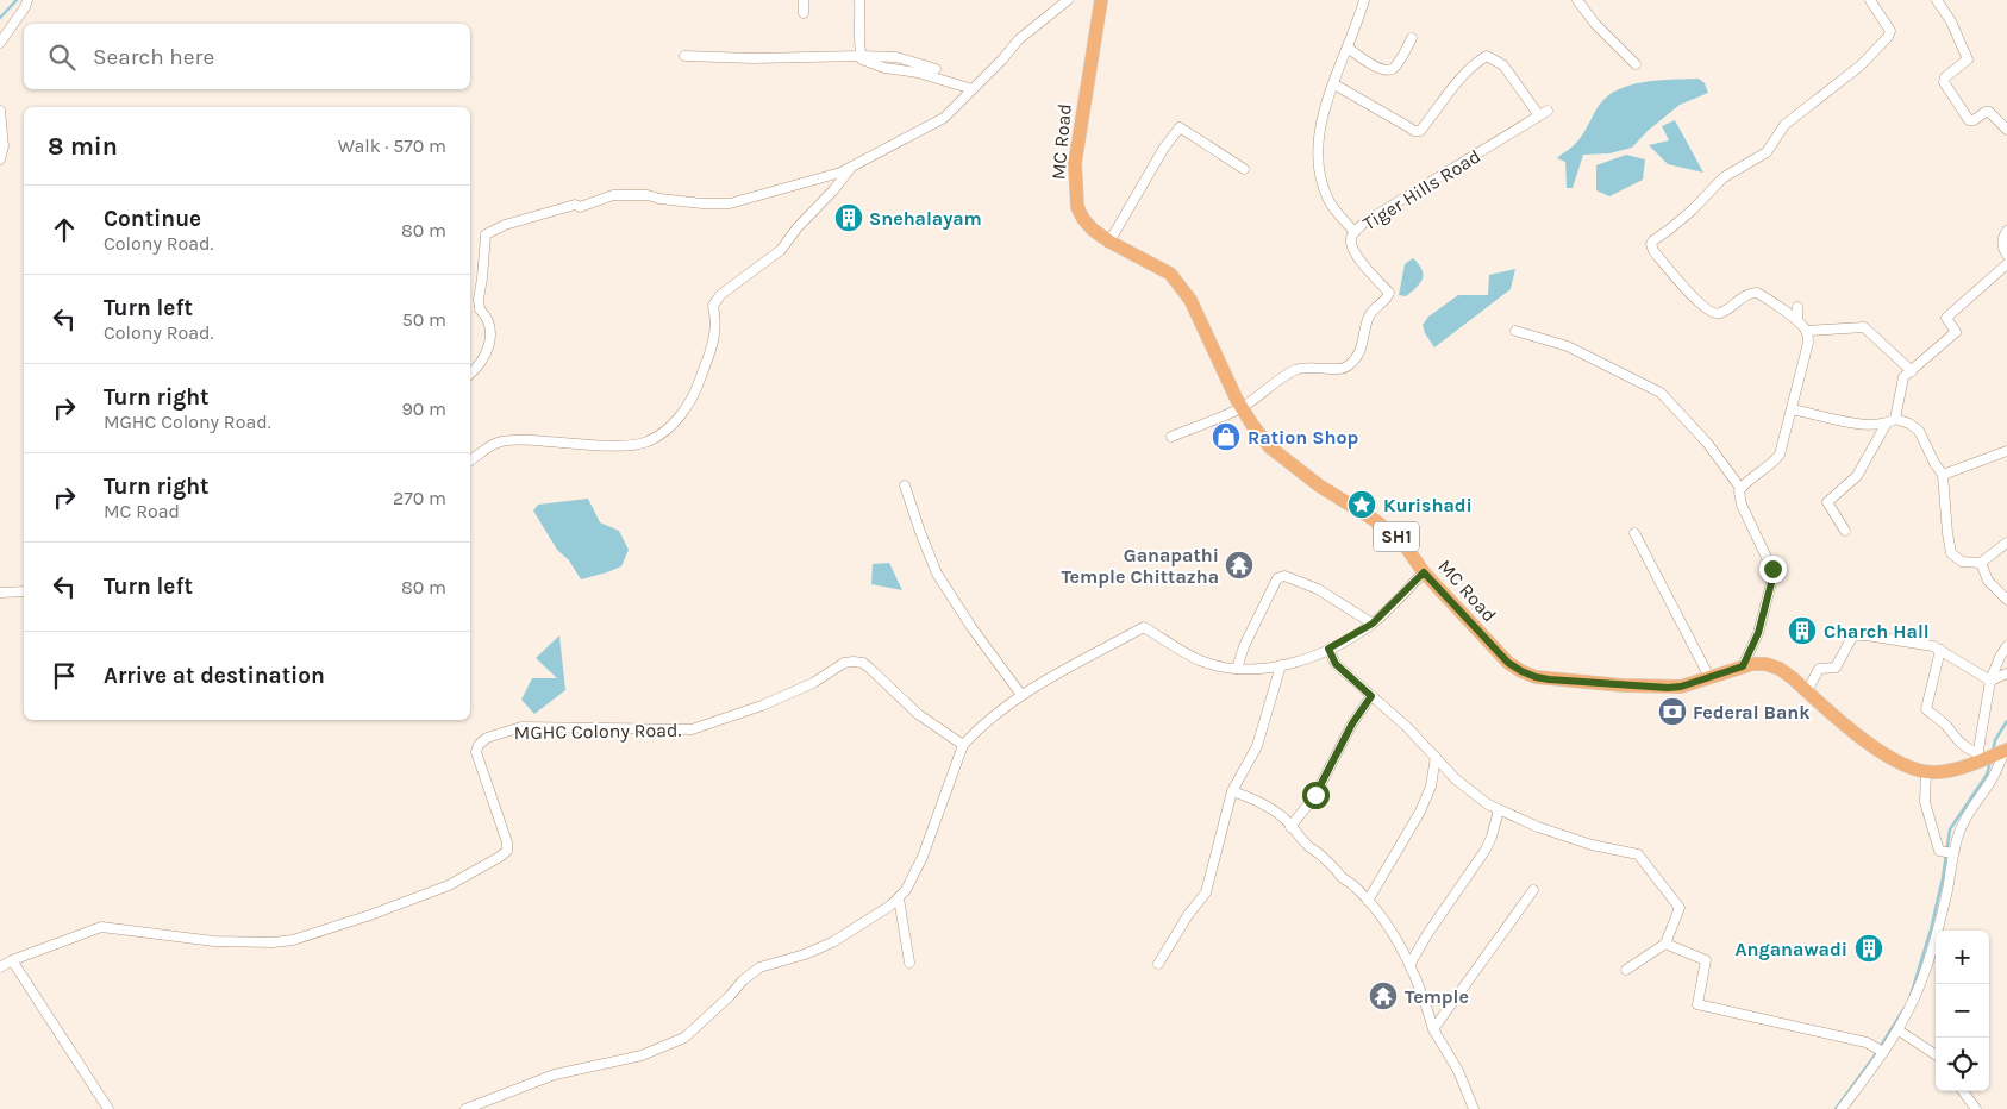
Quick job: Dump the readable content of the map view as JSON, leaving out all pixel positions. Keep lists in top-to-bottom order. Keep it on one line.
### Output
{"streets":{"main road":["MC Road","SH1"],"street":["Tiger Hills Road","MGHC Colony Road."]},"crossings":[["MC Road","Tiger Hills Road"]],"places":{"building":["Snehalayam","Charch Hall","Anganawadi"],"shop":["Ration Shop"],"place":["Kurishadi"],"temple":["Ganapathi Temple Chittazha","Temple"],"bank":["Federal Bank"]},"page":{"search":"Search here","heading":["8 min","Walk · 570 m"],"list":[["Continue","Colony Road.","80 m"],["Turn left","Colony Road.","50 m"],["Turn right","MGHC Colony Road.","90 m"],["Turn right","MC Road","270 m"],["Turn left","80 m"],"Arrive at destination"],"map_buttons":["+","−"]}}
